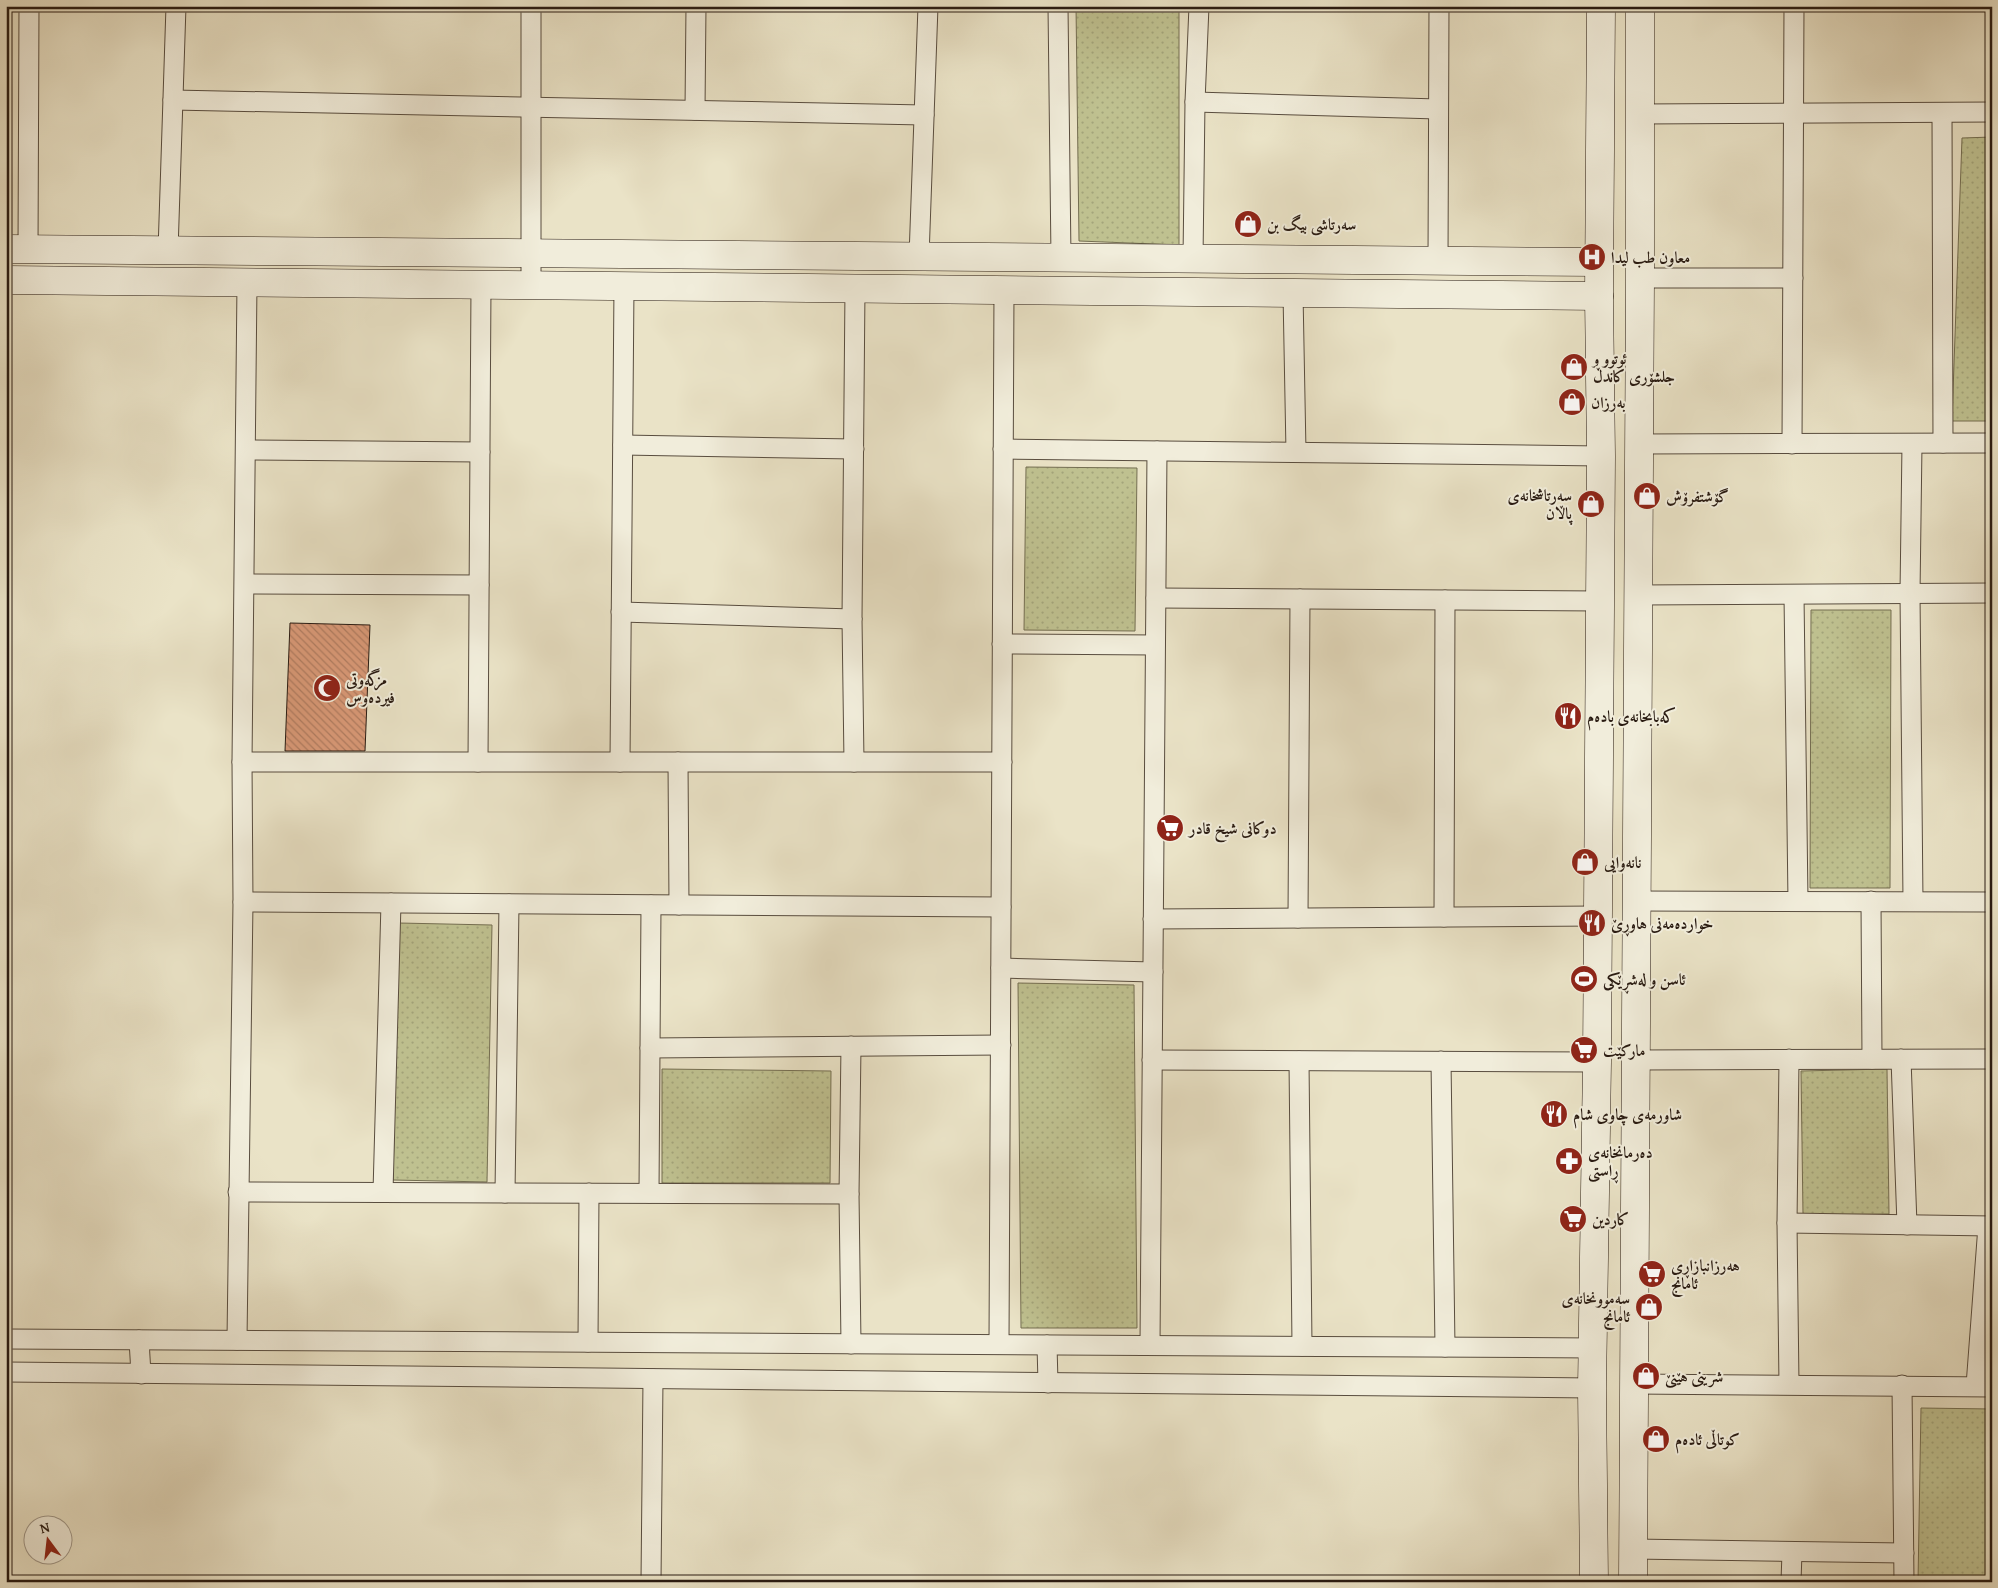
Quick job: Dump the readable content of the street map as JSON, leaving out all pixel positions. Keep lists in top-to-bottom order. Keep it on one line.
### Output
{"places":{"shop":["سەرتاشی بیگ بن","ئوتوو و جلشۆری کاندڵ","بەرزان","گۆشتفرۆش","سەرتاشخانەی پاڵان","نانەوایی","سەموونخانەی ئامانج","شرینی هێنێ","کوتاڵی ئادەم"],"hospital":["معاون طب لیدا"],"mosque":["مزگە‌وتی فیردە‌وس"],"restaurant":["کەبابخانەی بادەم","خواردەمەنی هاوڕێ","شاورمەی چاوی شام"],"supermarket":["دوکانی شیخ قادر","مارکێت","كاردين","هەرزانبازاڕی ئامانج"],"sports":["ئاسن و لەشڕێکی"],"pharmacy":["دەرمانخانەی ڕاستی"]},"north":"top"}
